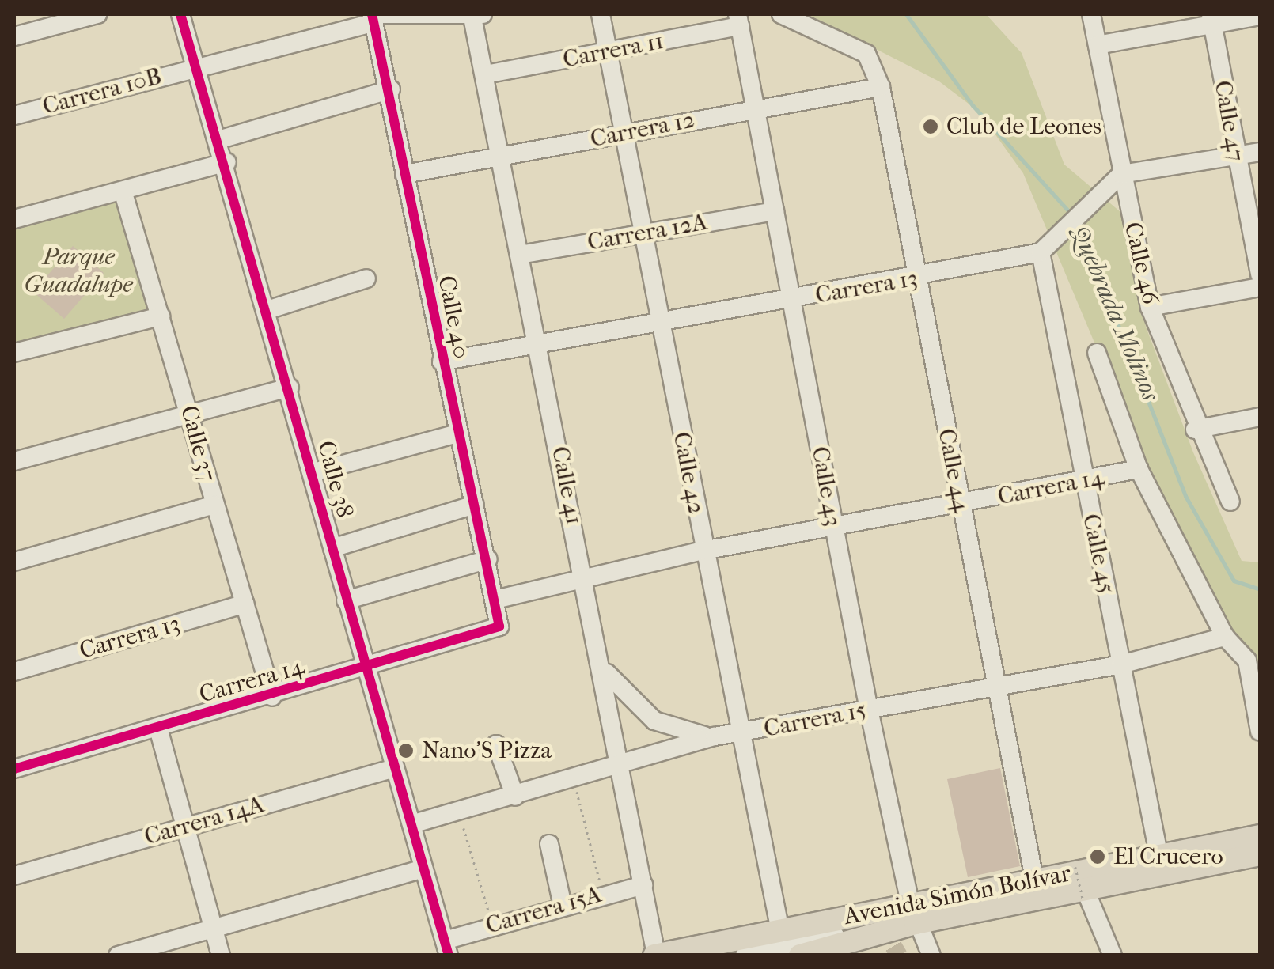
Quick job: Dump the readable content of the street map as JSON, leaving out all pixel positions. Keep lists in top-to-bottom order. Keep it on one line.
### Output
{"streets":{"main road":["Avenida Simón Bolívar"],"street":["Carrera 11","Carrera 10B","Calle 47","Carrera 12","Carrera 12A","Calle 46","Carrera 13","Calle 40","Calle 37","Calle 44","Calle 42","Calle 38","Calle 41","Calle 43","Carrera 14","Calle 45","Carrera 15","Carrera 14A","Carrera 15A"]},"crossings":[["Carrera 11","Calle 42"],["Carrera 11","Calle 41"],["Carrera 11","Calle 43"],["Carrera 10B","Calle 40"],["Carrera 10B","Calle 38"],["Carrera 10B","Calle 41"],["Carrera 12","Calle 40"],["Carrera 12","Calle 44"],["Carrera 12","Calle 42"],["Carrera 12","Calle 41"],["Carrera 12","Calle 43"],["Carrera 12A","Calle 42"],["Carrera 12A","Calle 41"],["Carrera 12A","Calle 43"],["Carrera 13","Calle 40"],["Carrera 13","Calle 37"],["Carrera 13","Calle 44"],["Carrera 13","Calle 42"],["Carrera 13","Calle 41"],["Carrera 13","Calle 43"],["Carrera 13","Calle 45"],["Calle 40","Carrera 14"],["Calle 37","Carrera 14"],["Calle 44","Carrera 14"],["Calle 44","Carrera 15"],["Calle 44","Avenida Simón Bolívar"],["Calle 42","Carrera 14"],["Calle 42","Carrera 15"],["Calle 42","Avenida Simón Bolívar"],["Calle 38","Carrera 14"],["Calle 38","Carrera 15"],["Calle 38","Carrera 14A"],["Calle 38","Carrera 15A"],["Calle 41","Carrera 14"],["Calle 41","Carrera 15"],["Calle 41","Avenida Simón Bolívar"],["Calle 41","Carrera 15A"],["Calle 43","Carrera 14"],["Calle 43","Carrera 15"],["Calle 43","Avenida Simón Bolívar"],["Carrera 14","Calle 45"],["Calle 45","Carrera 15"],["Calle 45","Avenida Simón Bolívar"]],"water":["Quebrada Molinos"],"parks":["Parque Guadalupe"],"places":["Club de Leones","Nano'S Pizza","El Crucero"]}
